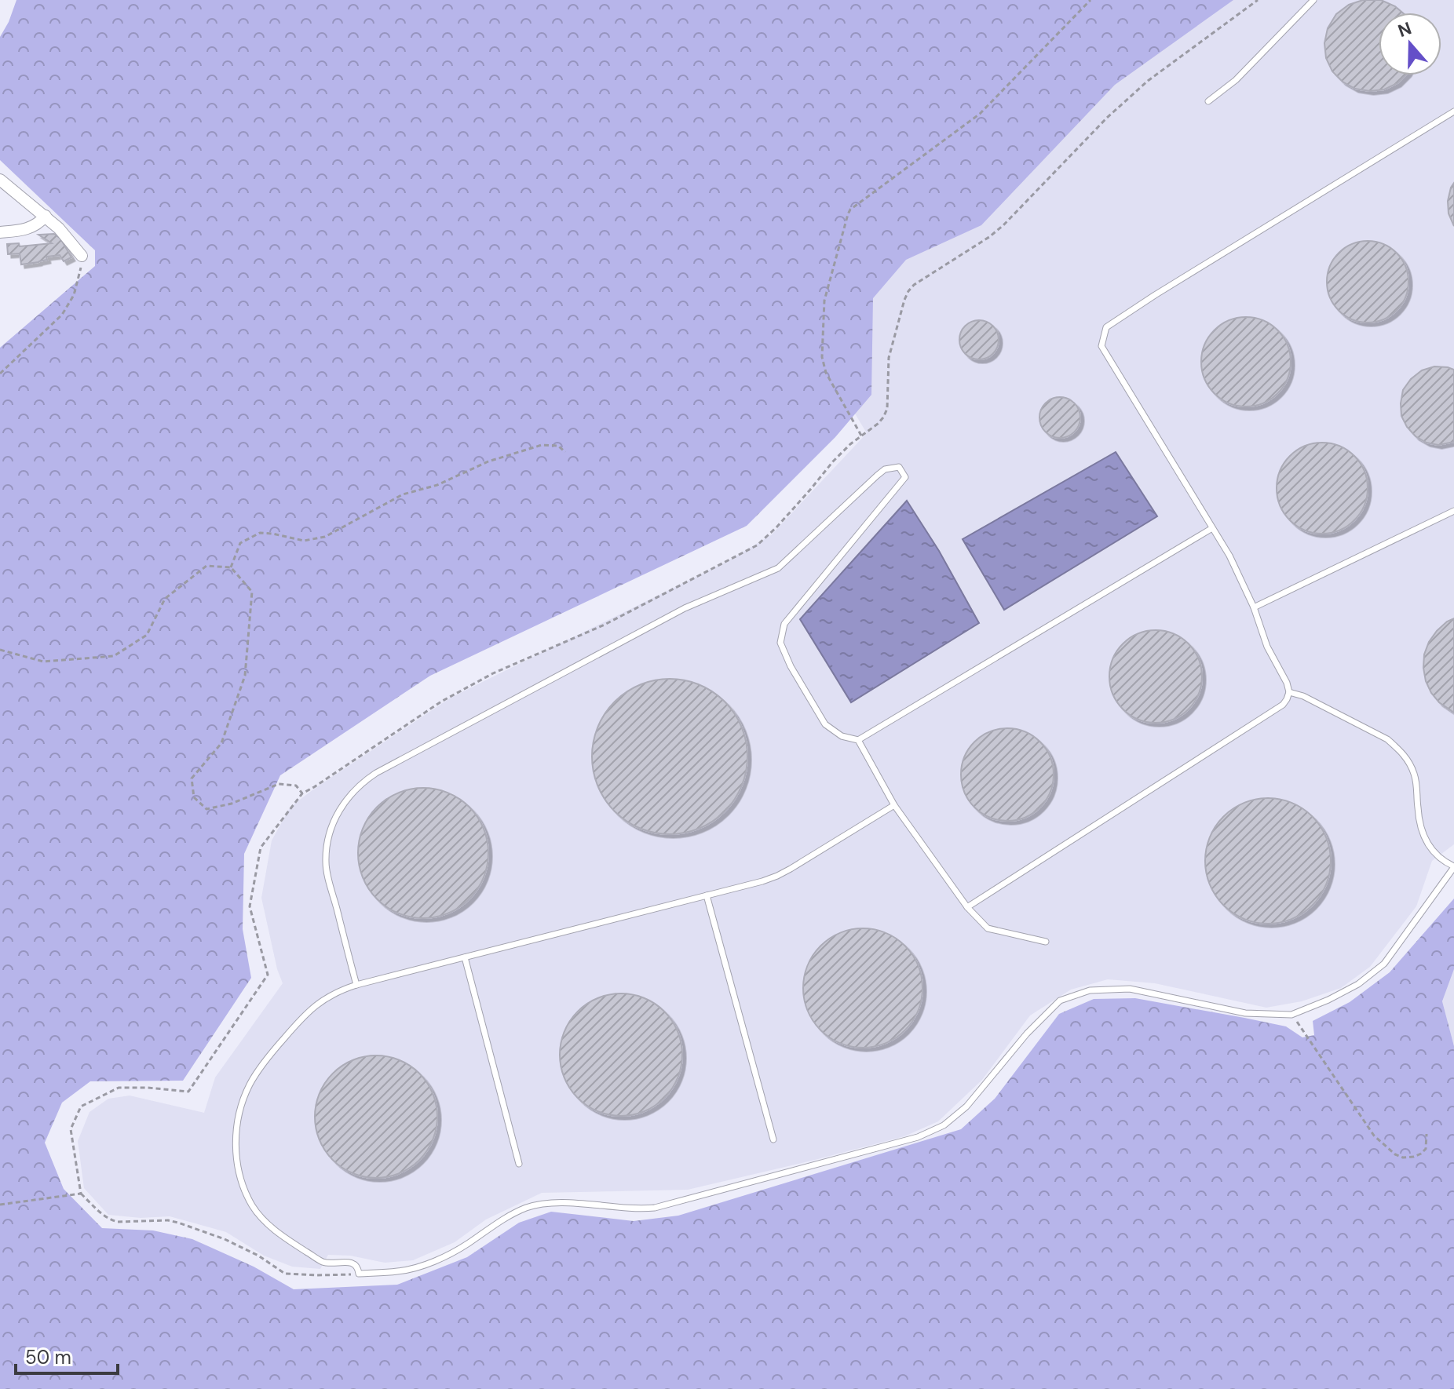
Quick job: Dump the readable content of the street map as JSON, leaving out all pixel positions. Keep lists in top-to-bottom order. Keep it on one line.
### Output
{"scale_bar":"50 m","north":"top"}
